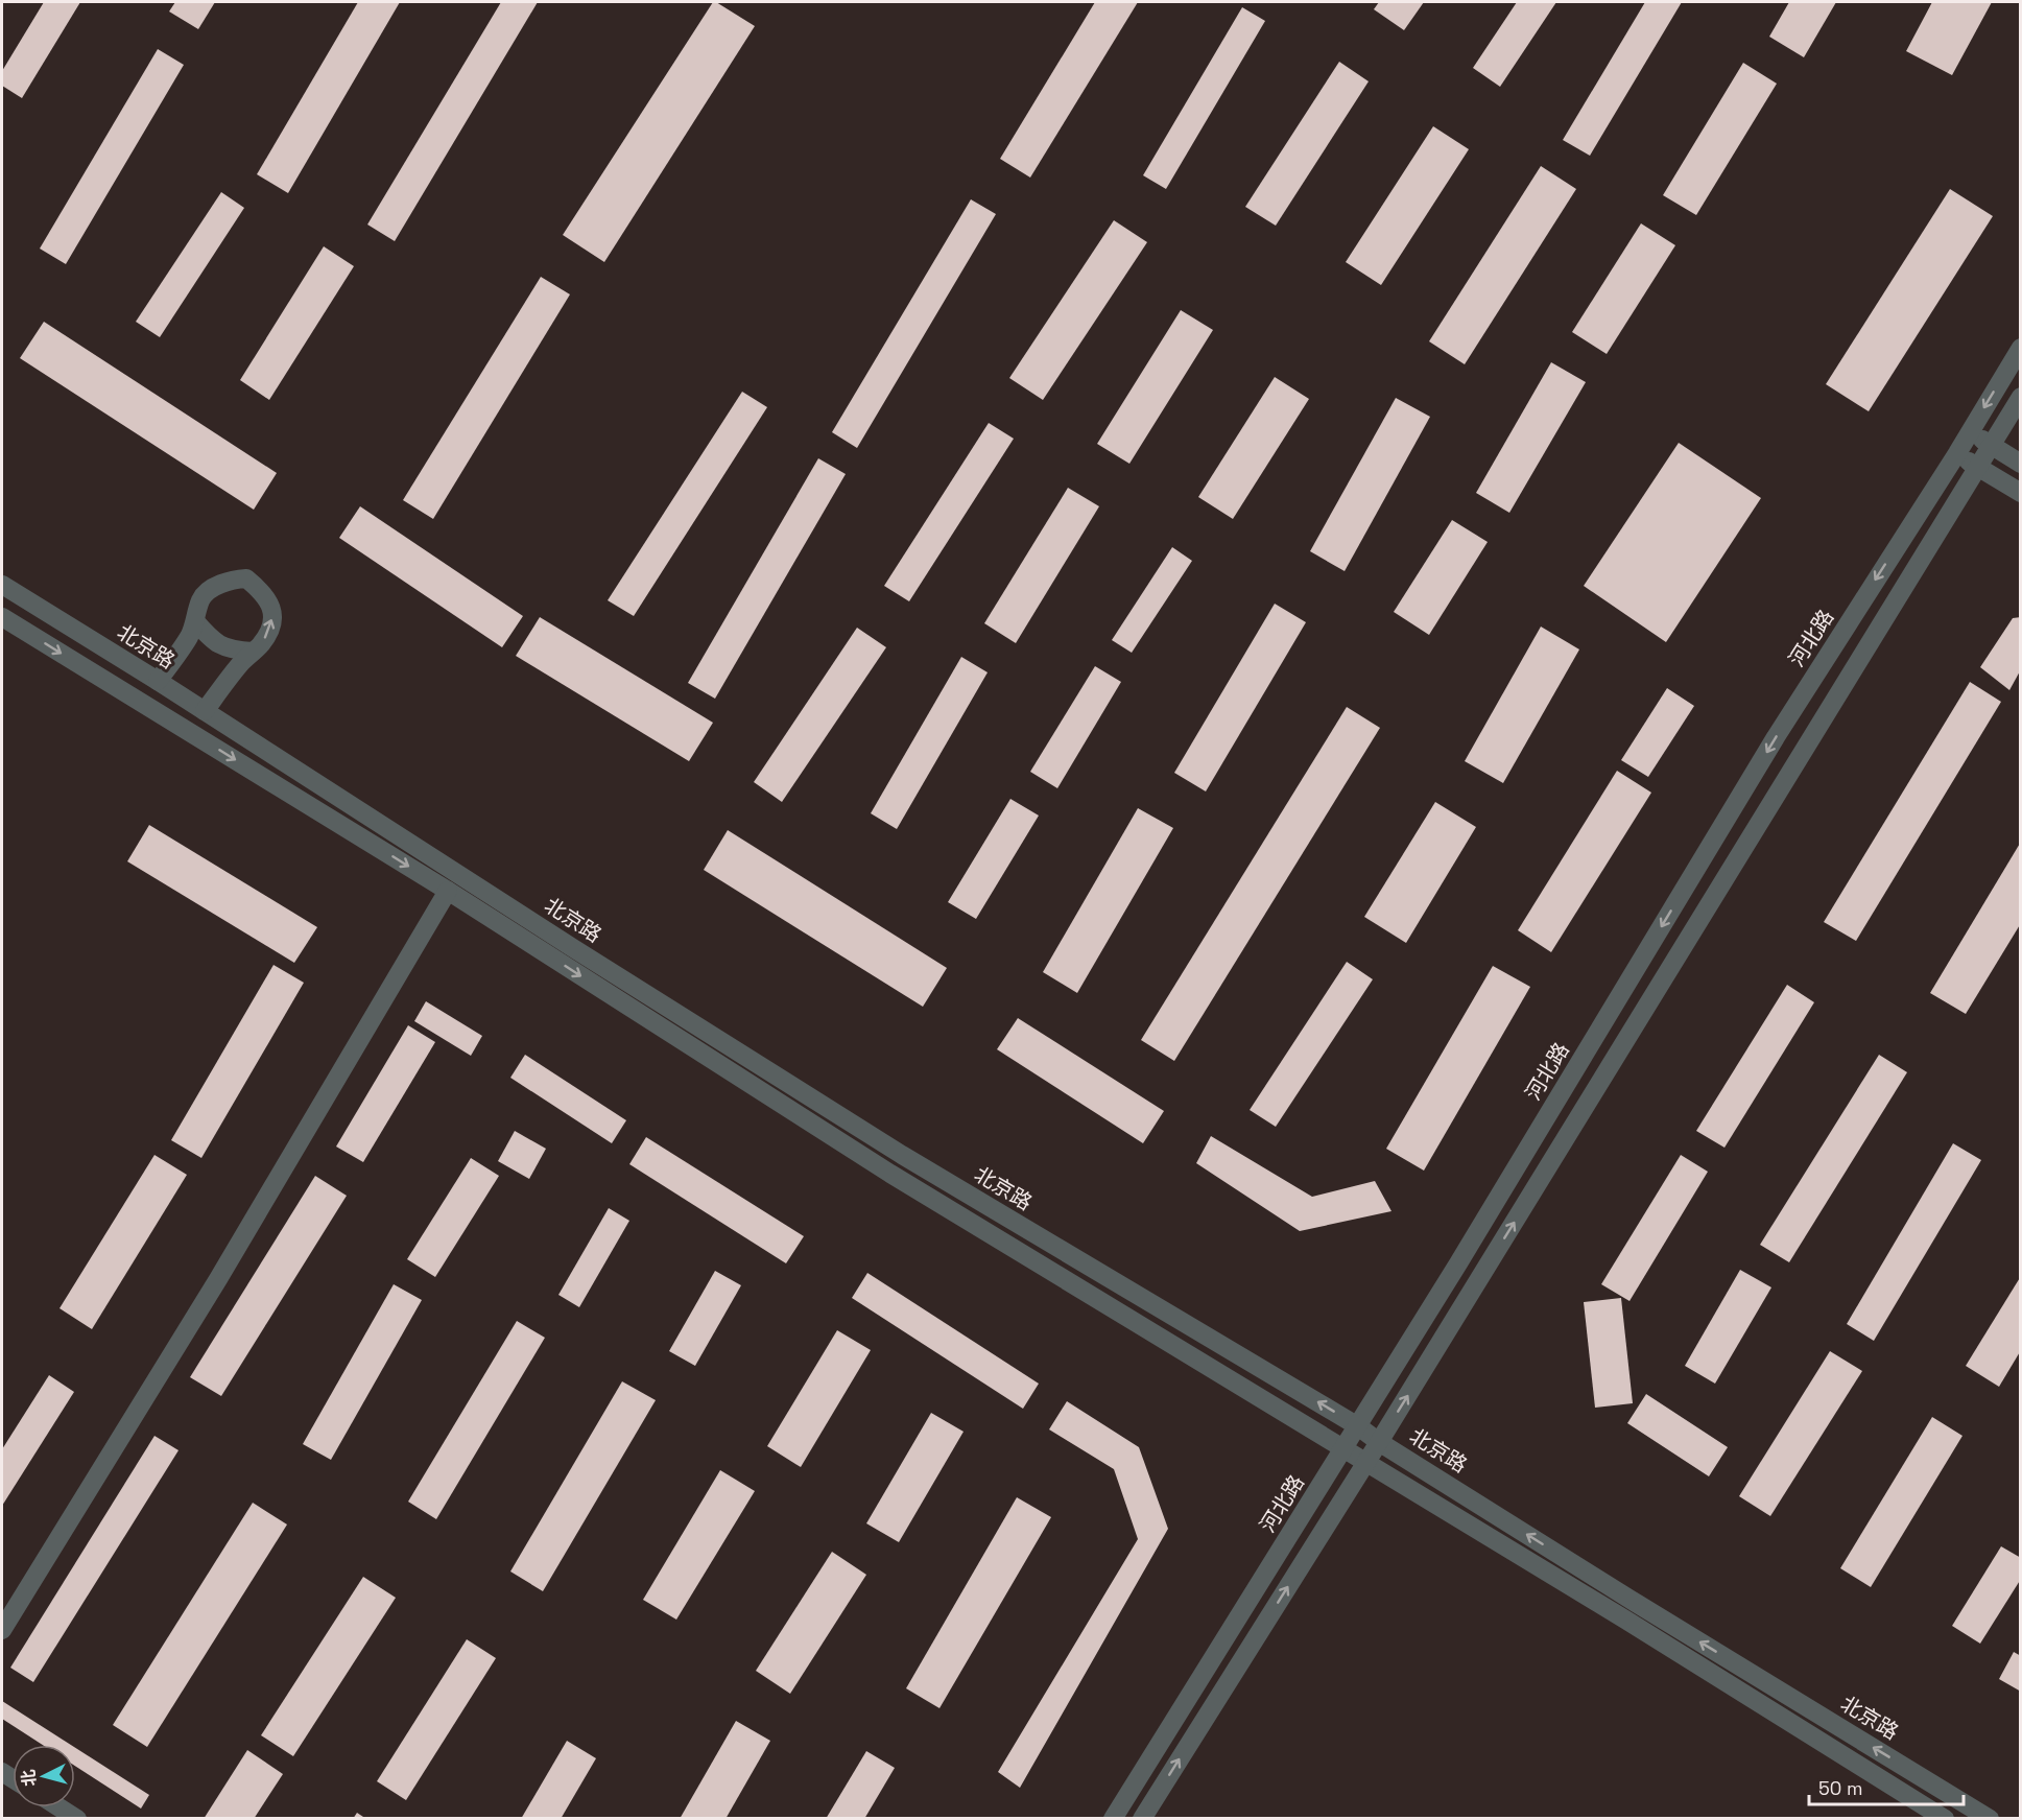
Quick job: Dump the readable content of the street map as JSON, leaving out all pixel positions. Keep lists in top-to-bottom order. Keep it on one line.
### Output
{"streets":{"street":["河北路","北京路"]},"crossings":[["河北路","北京路"]],"scale_bar":"50 m","north":"left"}
